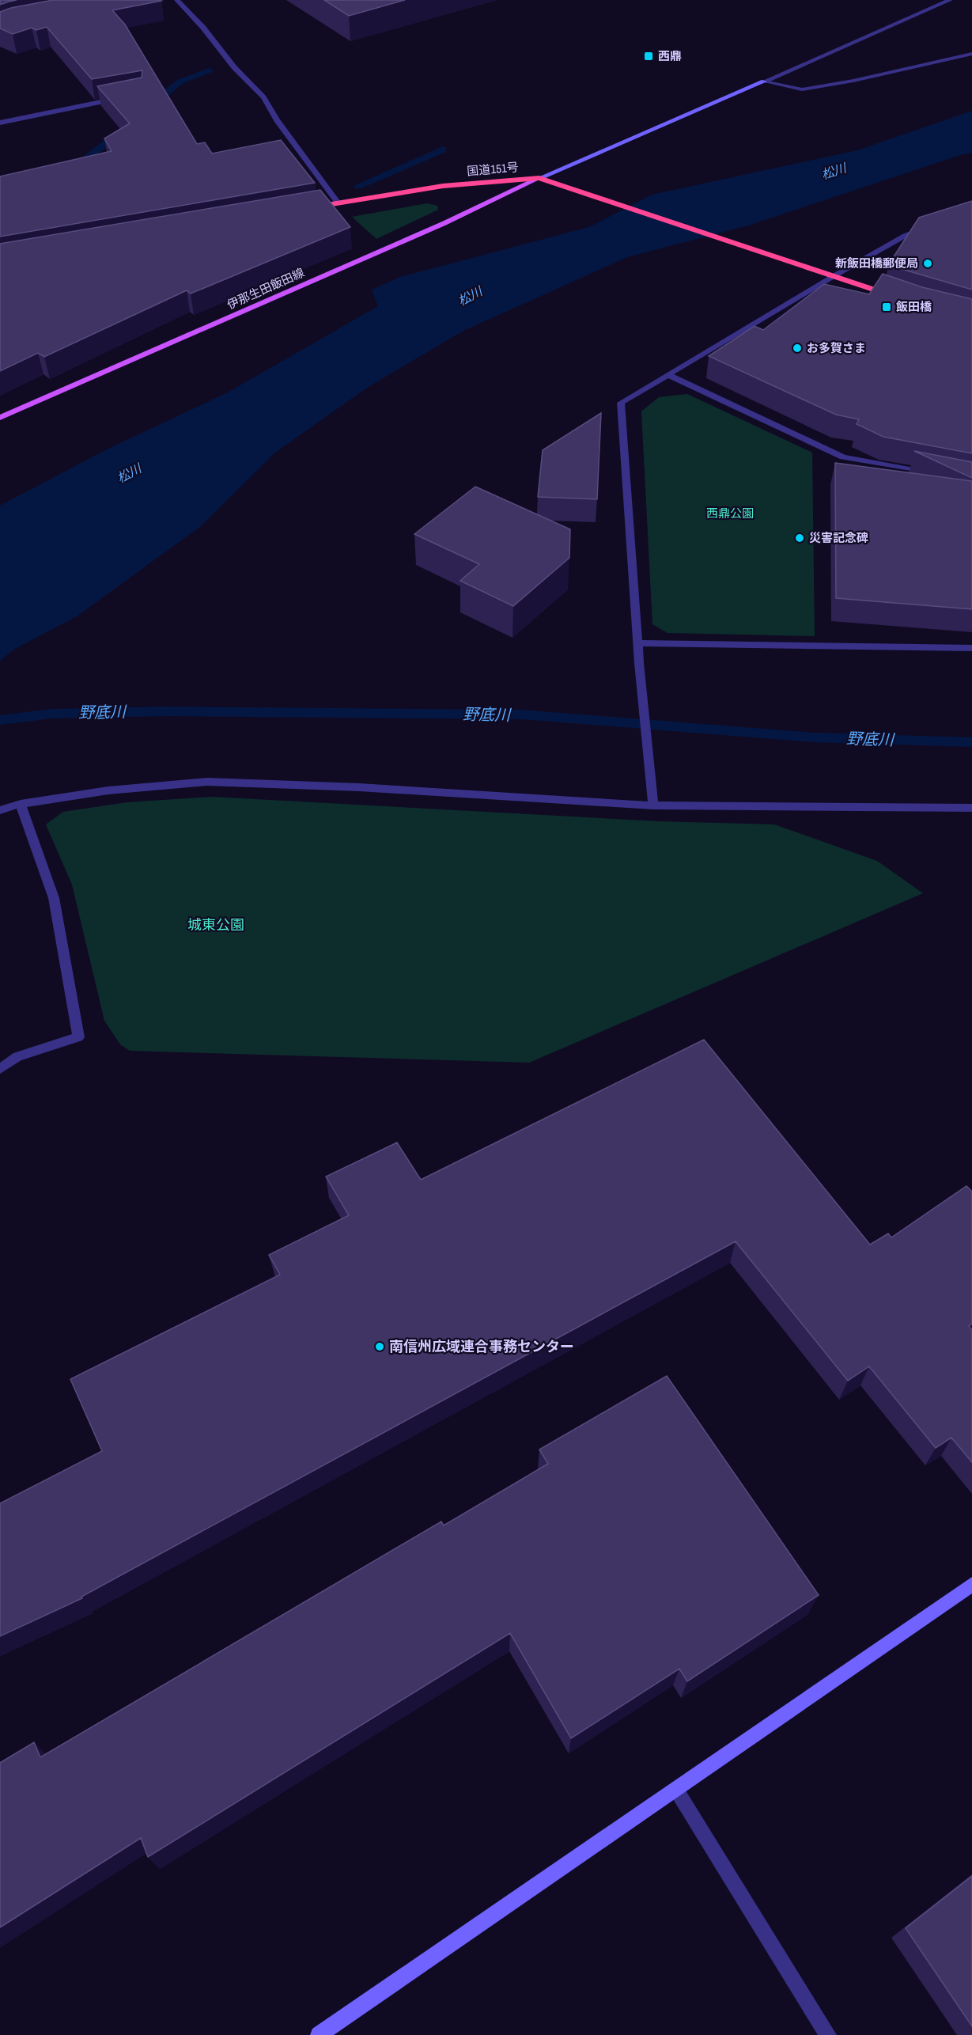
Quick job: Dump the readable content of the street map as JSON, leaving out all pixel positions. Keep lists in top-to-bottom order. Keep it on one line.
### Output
{"streets":{"highway":["国道151号"],"main road":["伊那生田飯田線"]},"crossings":[["国道151号","伊那生田飯田線"]],"water":["松川","野底川"],"parks":["西鼎公園","城東公園"],"places":{"transit":["西鼎","飯田橋"],"other":["新飯田橋郵便局","お多賀さま","災害記念碑","南信州広域連合事務センター"]}}
